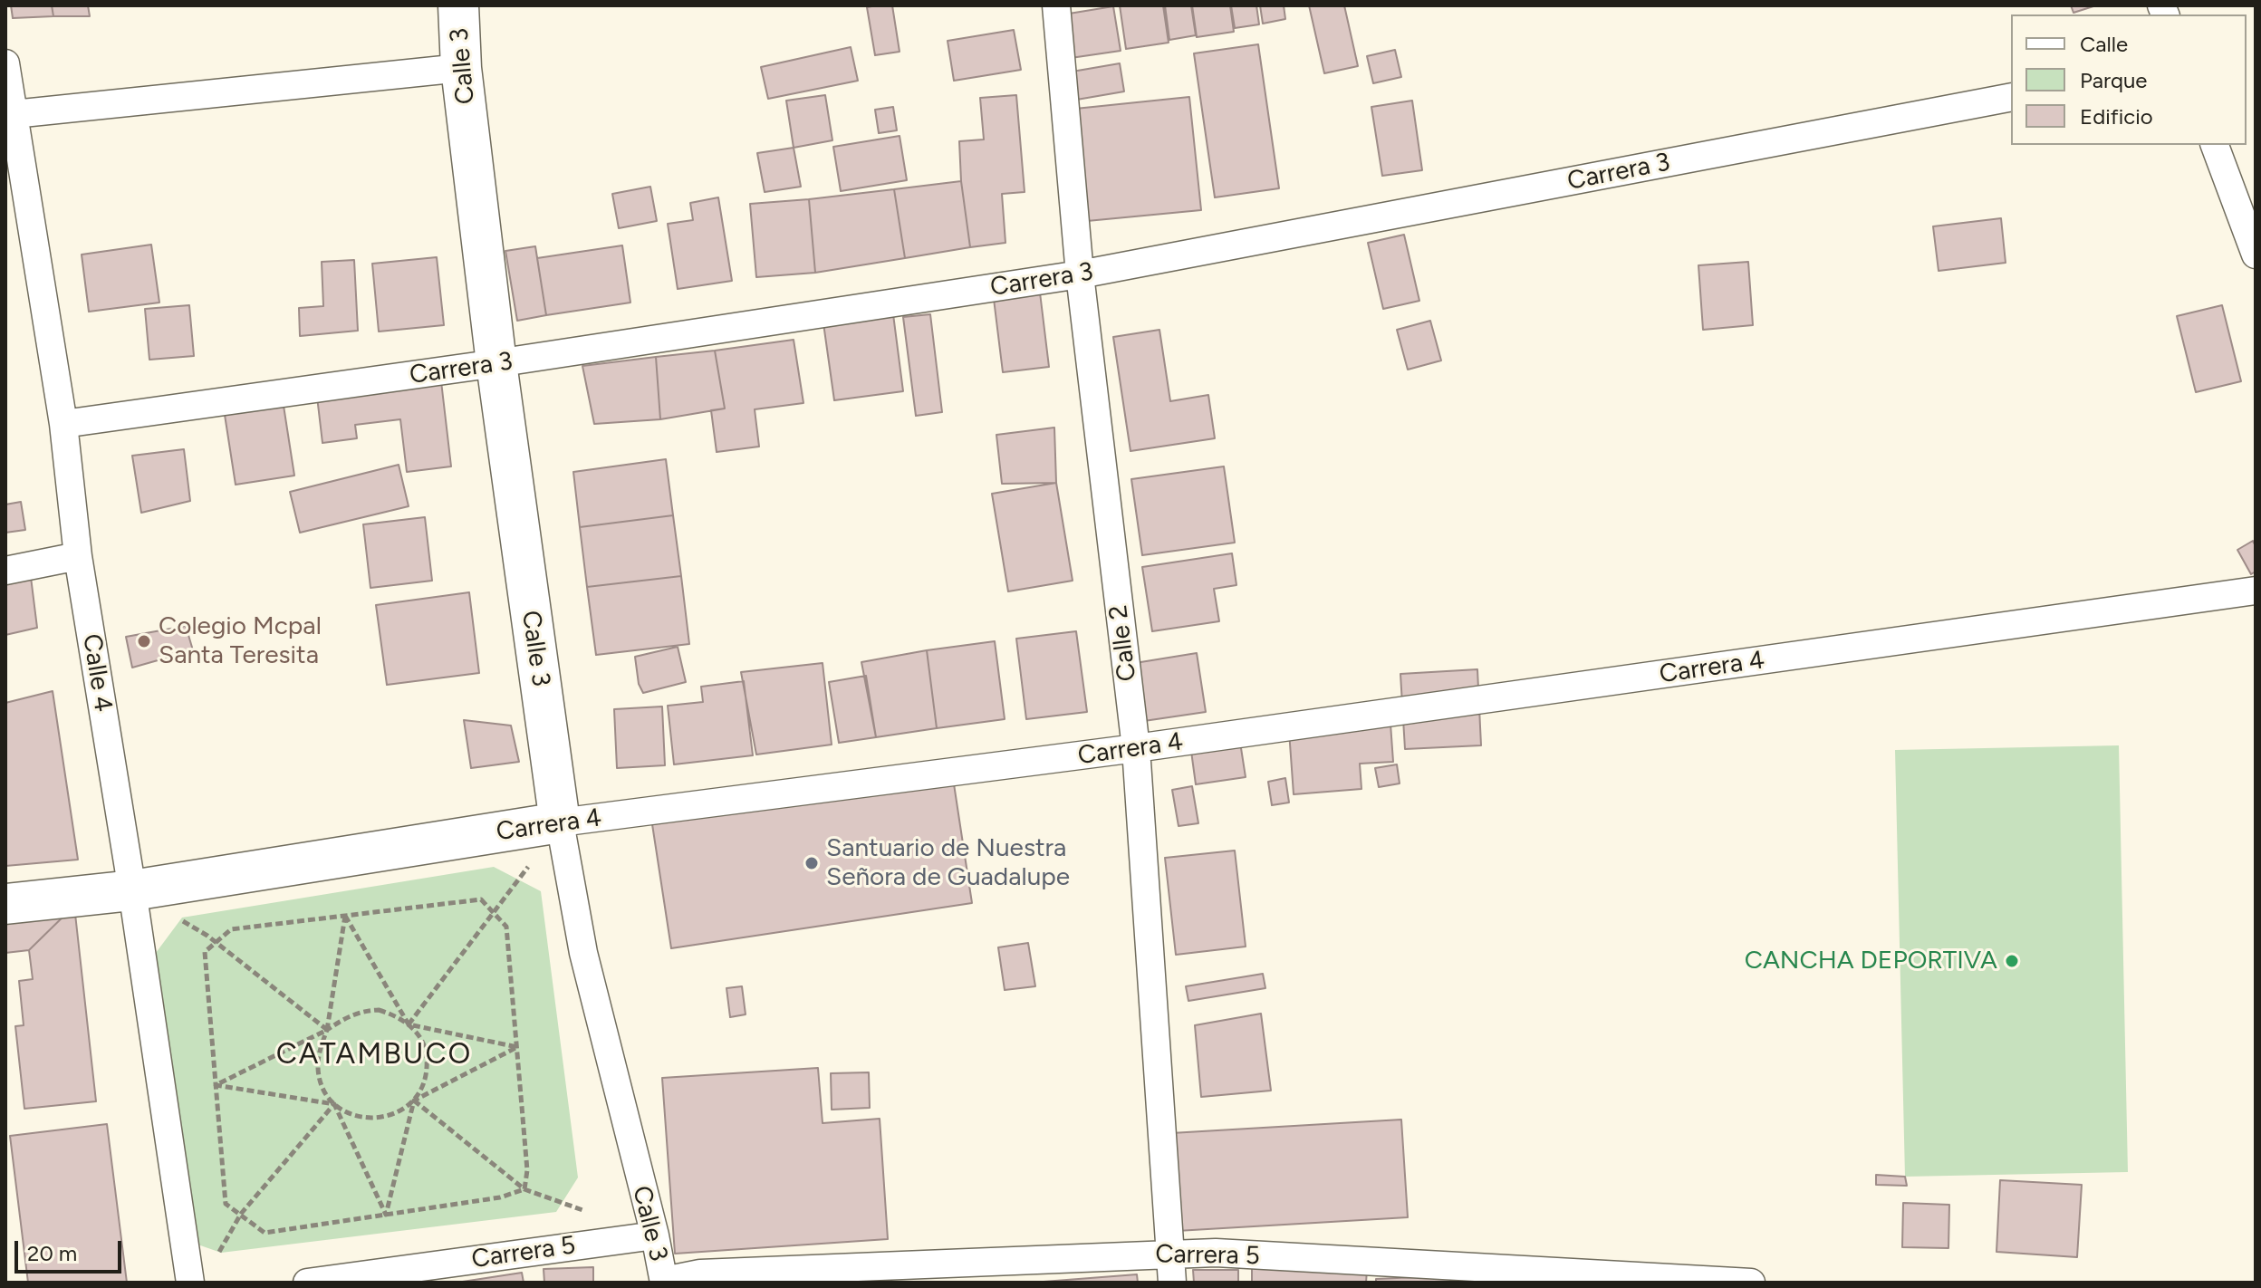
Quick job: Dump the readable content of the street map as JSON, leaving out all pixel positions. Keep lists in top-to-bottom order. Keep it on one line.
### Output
{"streets":{"street":["Calle 3","Carrera 3","Calle 2","Carrera 4","Calle 4","Carrera 5"]},"crossings":[["Calle 3","Carrera 3"],["Calle 3","Carrera 4"],["Calle 3","Carrera 5"],["Carrera 3","Calle 2"],["Carrera 3","Calle 4"],["Calle 2","Carrera 4"],["Calle 2","Carrera 5"],["Carrera 4","Calle 4"]],"districts":["CATAMBUCO"],"places":["Colegio Mcpal Santa Teresita","Santuario de Nuestra Señora de Guadalupe","CANCHA DEPORTIVA"],"legend":["Calle","Parque","Edificio"],"scale_bar":"20 m"}
